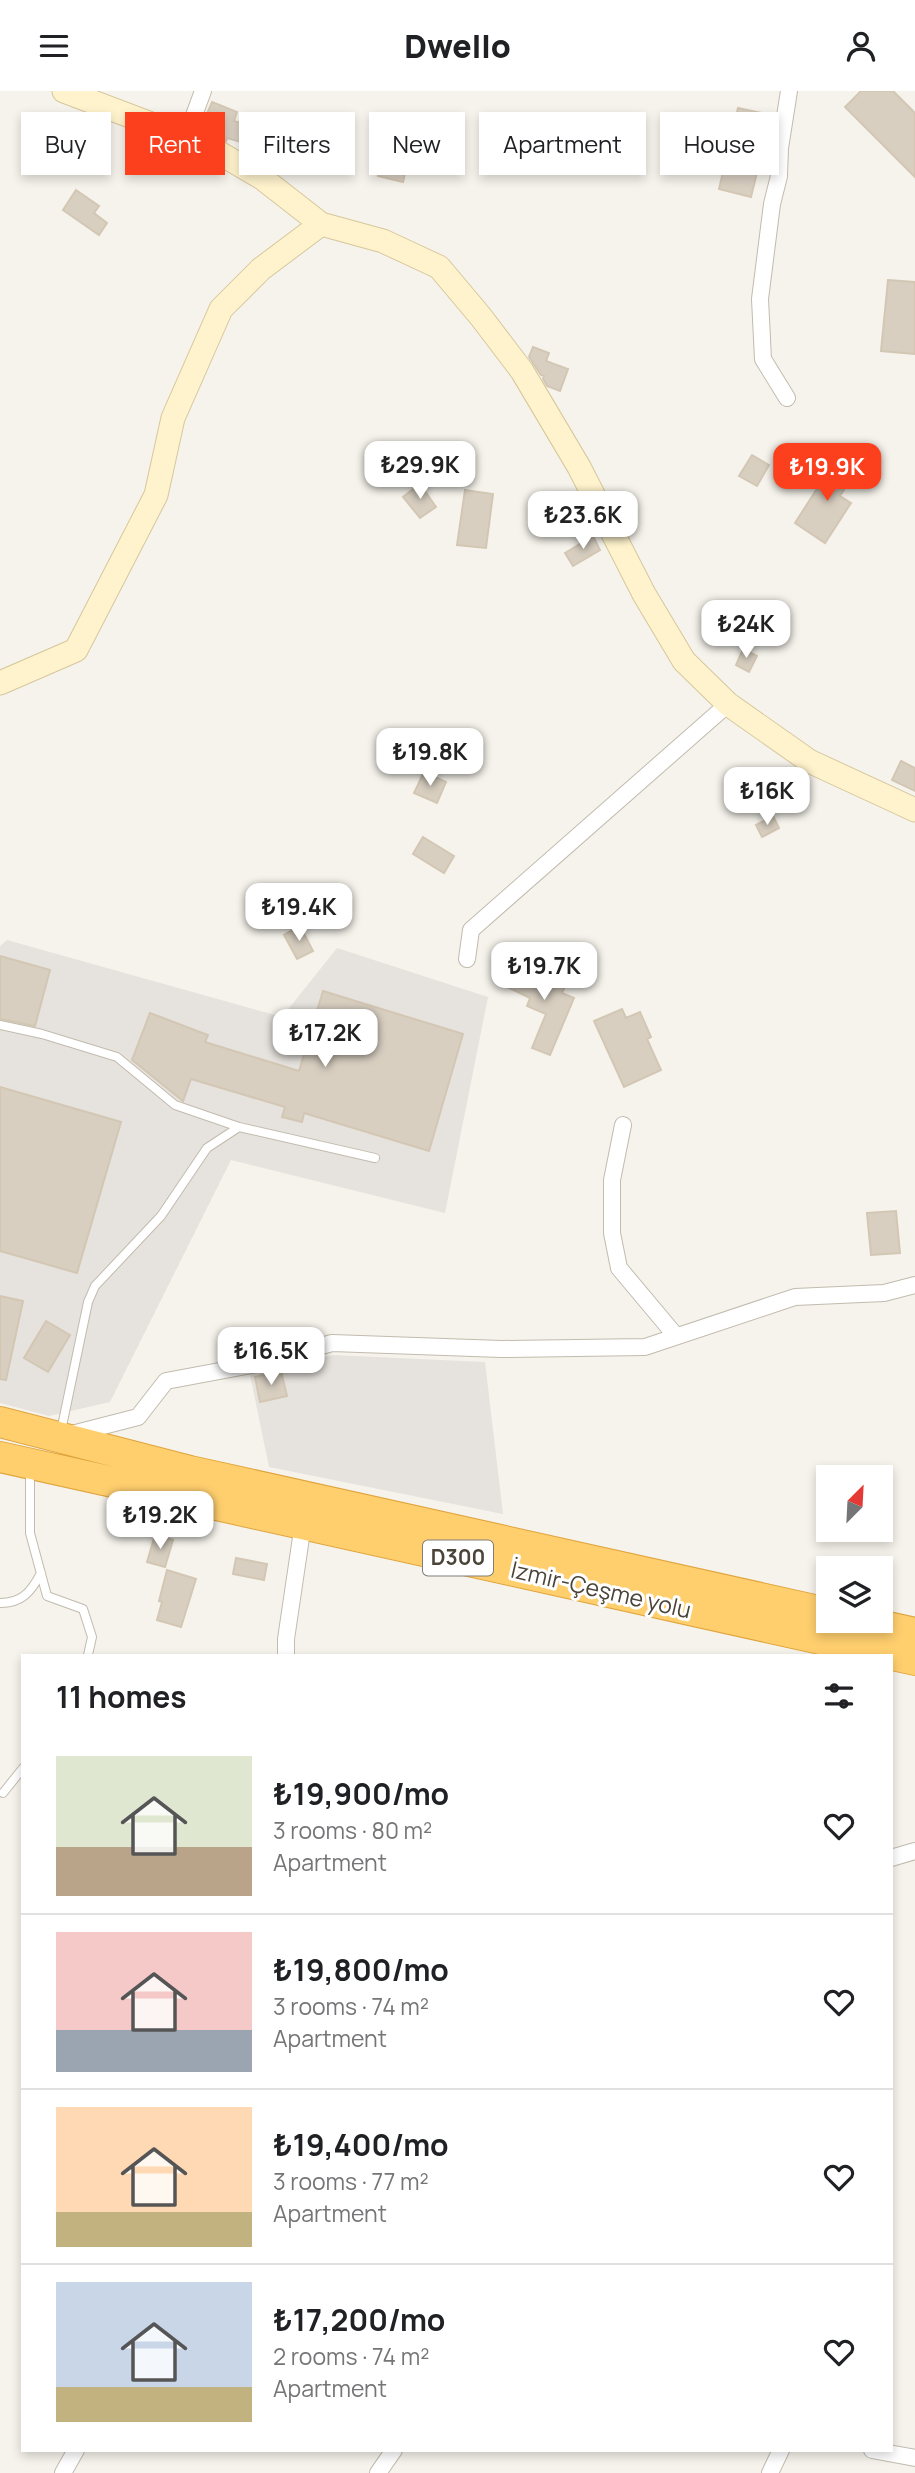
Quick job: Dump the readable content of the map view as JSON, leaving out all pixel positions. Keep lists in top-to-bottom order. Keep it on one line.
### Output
{"streets":{"highway":["D300","İzmir-Çeşme yolu"]},"north":"top right","page":{"header":"Dwello","chip":["Buy","Rent","Filters","New","Apartment","House"],"price":["₺29.9K","₺19.9K","₺23.6K","₺24K","₺19.8K","₺16K","₺19.4K","₺19.7K","₺17.2K","₺16.5K","₺19.2K"],"heading":"11 homes","list":[{"name":"₺19,900/mo","note":"3 rooms · 80 m² · Apartment"},{"name":"₺19,800/mo","note":"3 rooms · 74 m² · Apartment"},{"name":"₺19,400/mo","note":"3 rooms · 77 m² · Apartment"},{"name":"₺17,200/mo","note":"2 rooms · 74 m² · Apartment"}]}}
